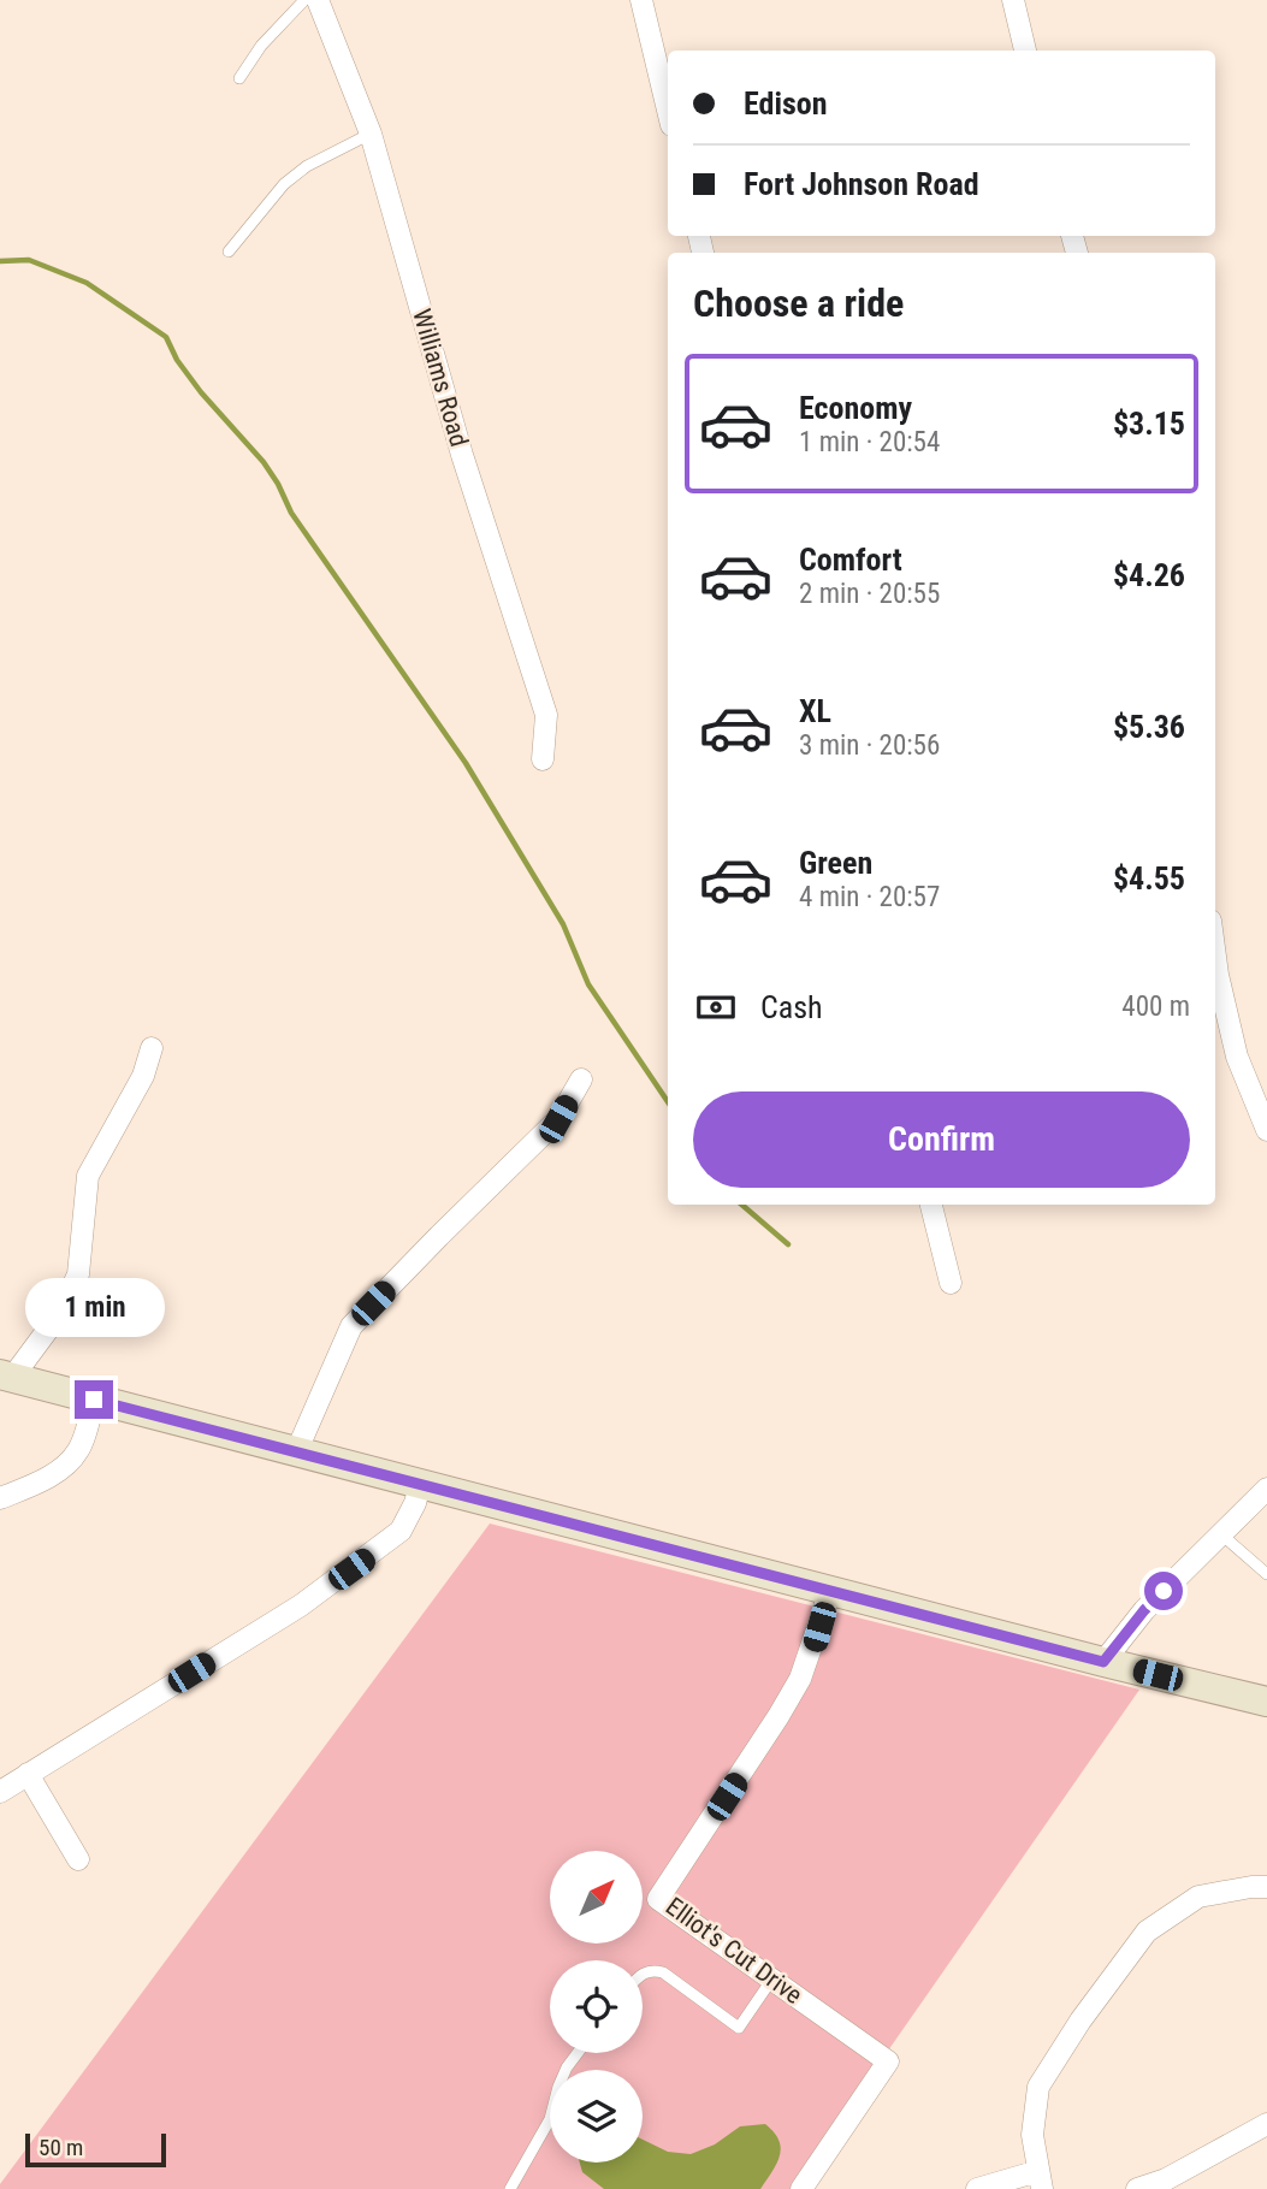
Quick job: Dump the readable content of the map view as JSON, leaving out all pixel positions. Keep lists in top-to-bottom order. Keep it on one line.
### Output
{"streets":{"street":["Williams Road","Elliot's Cut Drive"]},"scale_bar":"50 m","north":"top right","page":{"banner":["Edison","Fort Johnson Road"],"heading":"Choose a ride","list":[{"name":"Economy","note":"1 min · 20:54","value":"$3.15"},{"name":"Comfort","note":"2 min · 20:55","value":"$4.26"},{"name":"XL","note":"3 min · 20:56","value":"$5.36"},{"name":"Green","note":"4 min · 20:57","value":"$4.55"}],"pay":["Cash","400 m"],"buttons":"Confirm","bubble":"1 min","scale":"50 m"}}
